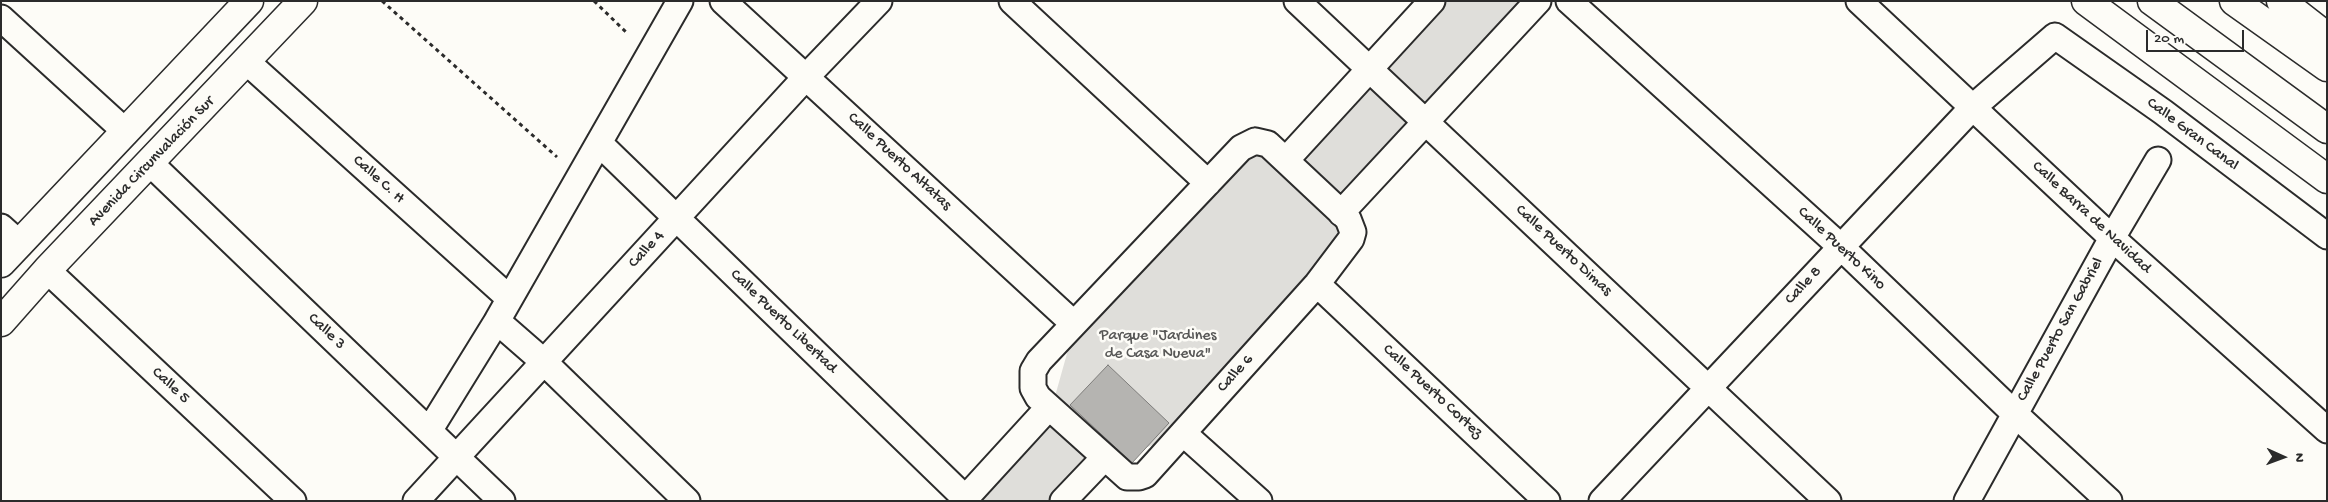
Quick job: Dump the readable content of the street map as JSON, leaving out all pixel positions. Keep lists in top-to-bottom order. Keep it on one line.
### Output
{"streets":{"main road":["Avenida Circunvalación Sur"],"street":["Calle Gran Canal","Calle Puerto Altatas","Calle C. H","Calle Barra de Navidad","Calle Puerto Kino","Calle 4","Calle Puerto Dimas","Calle 8","Calle Puerto Libertad","Calle Puerto San Gabriel","Calle 3","Calle 6","Calle 5","Calle Puerto Cortez"]},"crossings":[["Calle Gran Canal","Calle 8"],["Avenida Circunvalación Sur","Calle C. H"],["Avenida Circunvalación Sur","Calle 3"],["Avenida Circunvalación Sur","Calle 5"],["Calle Puerto Altatas","Calle 4"],["Calle Puerto Altatas","Calle 6"],["Calle Barra de Navidad","Calle 8"],["Calle Barra de Navidad","Calle Puerto San Gabriel"],["Calle Puerto Kino","Calle 8"],["Calle Puerto Kino","Calle Puerto San Gabriel"],["Calle 4","Calle Puerto Libertad"],["Calle 4","Calle 3"],["Calle Puerto Dimas","Calle 8"],["Calle Puerto Dimas","Calle 6"],["Calle 6","Calle Puerto Cortez"]],"parks":["Parque \"Jardines de Casa Nueva\""],"scale_bar":"20 m","north":"right"}
